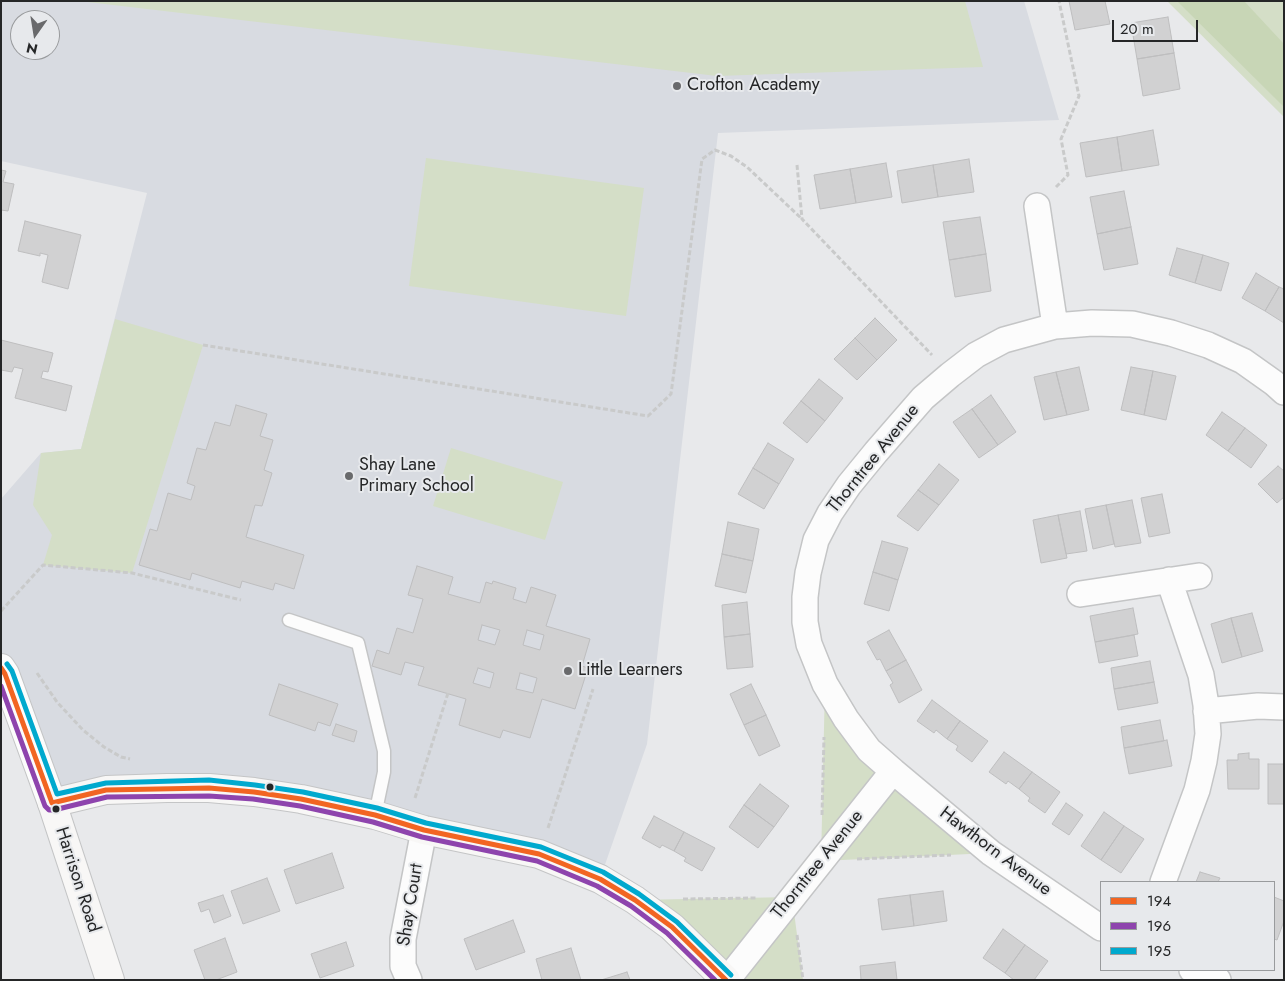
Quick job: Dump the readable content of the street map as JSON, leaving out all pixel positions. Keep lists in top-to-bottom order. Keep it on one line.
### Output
{"streets":{"main road":["Harrison Road"],"street":["Thorntree Avenue","Hawthorn Avenue","Shay Court"]},"crossings":[["Thorntree Avenue","Hawthorn Avenue"]],"places":["Crofton Academy","Shay Lane Primary School","Little Learners"],"lines":["transit line 195","transit line 194","transit line 196"],"legend":["194","196","195"],"scale_bar":"20 m","north":"bottom"}
